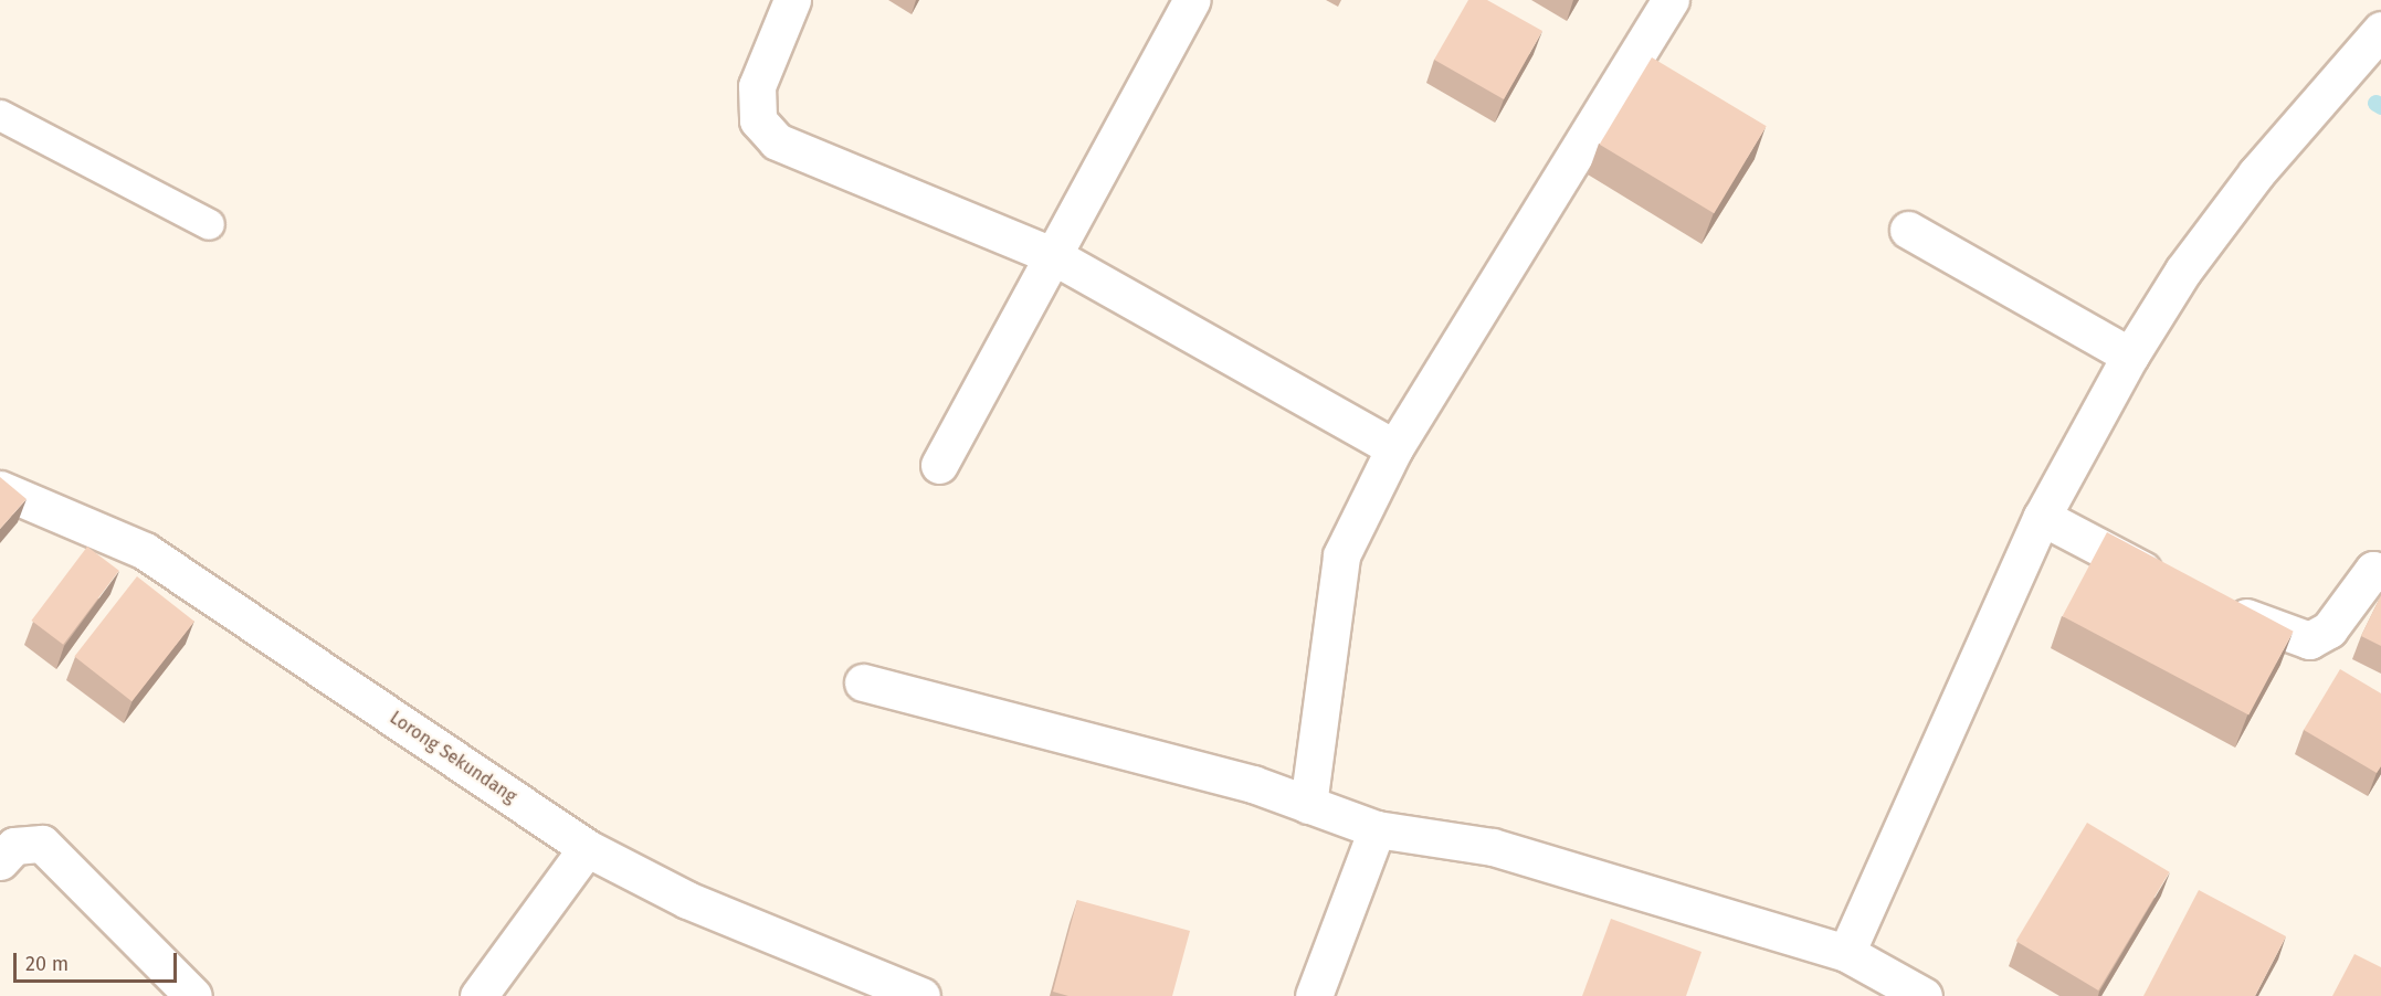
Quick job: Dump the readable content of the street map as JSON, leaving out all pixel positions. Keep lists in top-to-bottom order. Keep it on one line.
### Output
{"streets":{"street":["Lorong Sekundang"]},"scale_bar":"20 m"}
